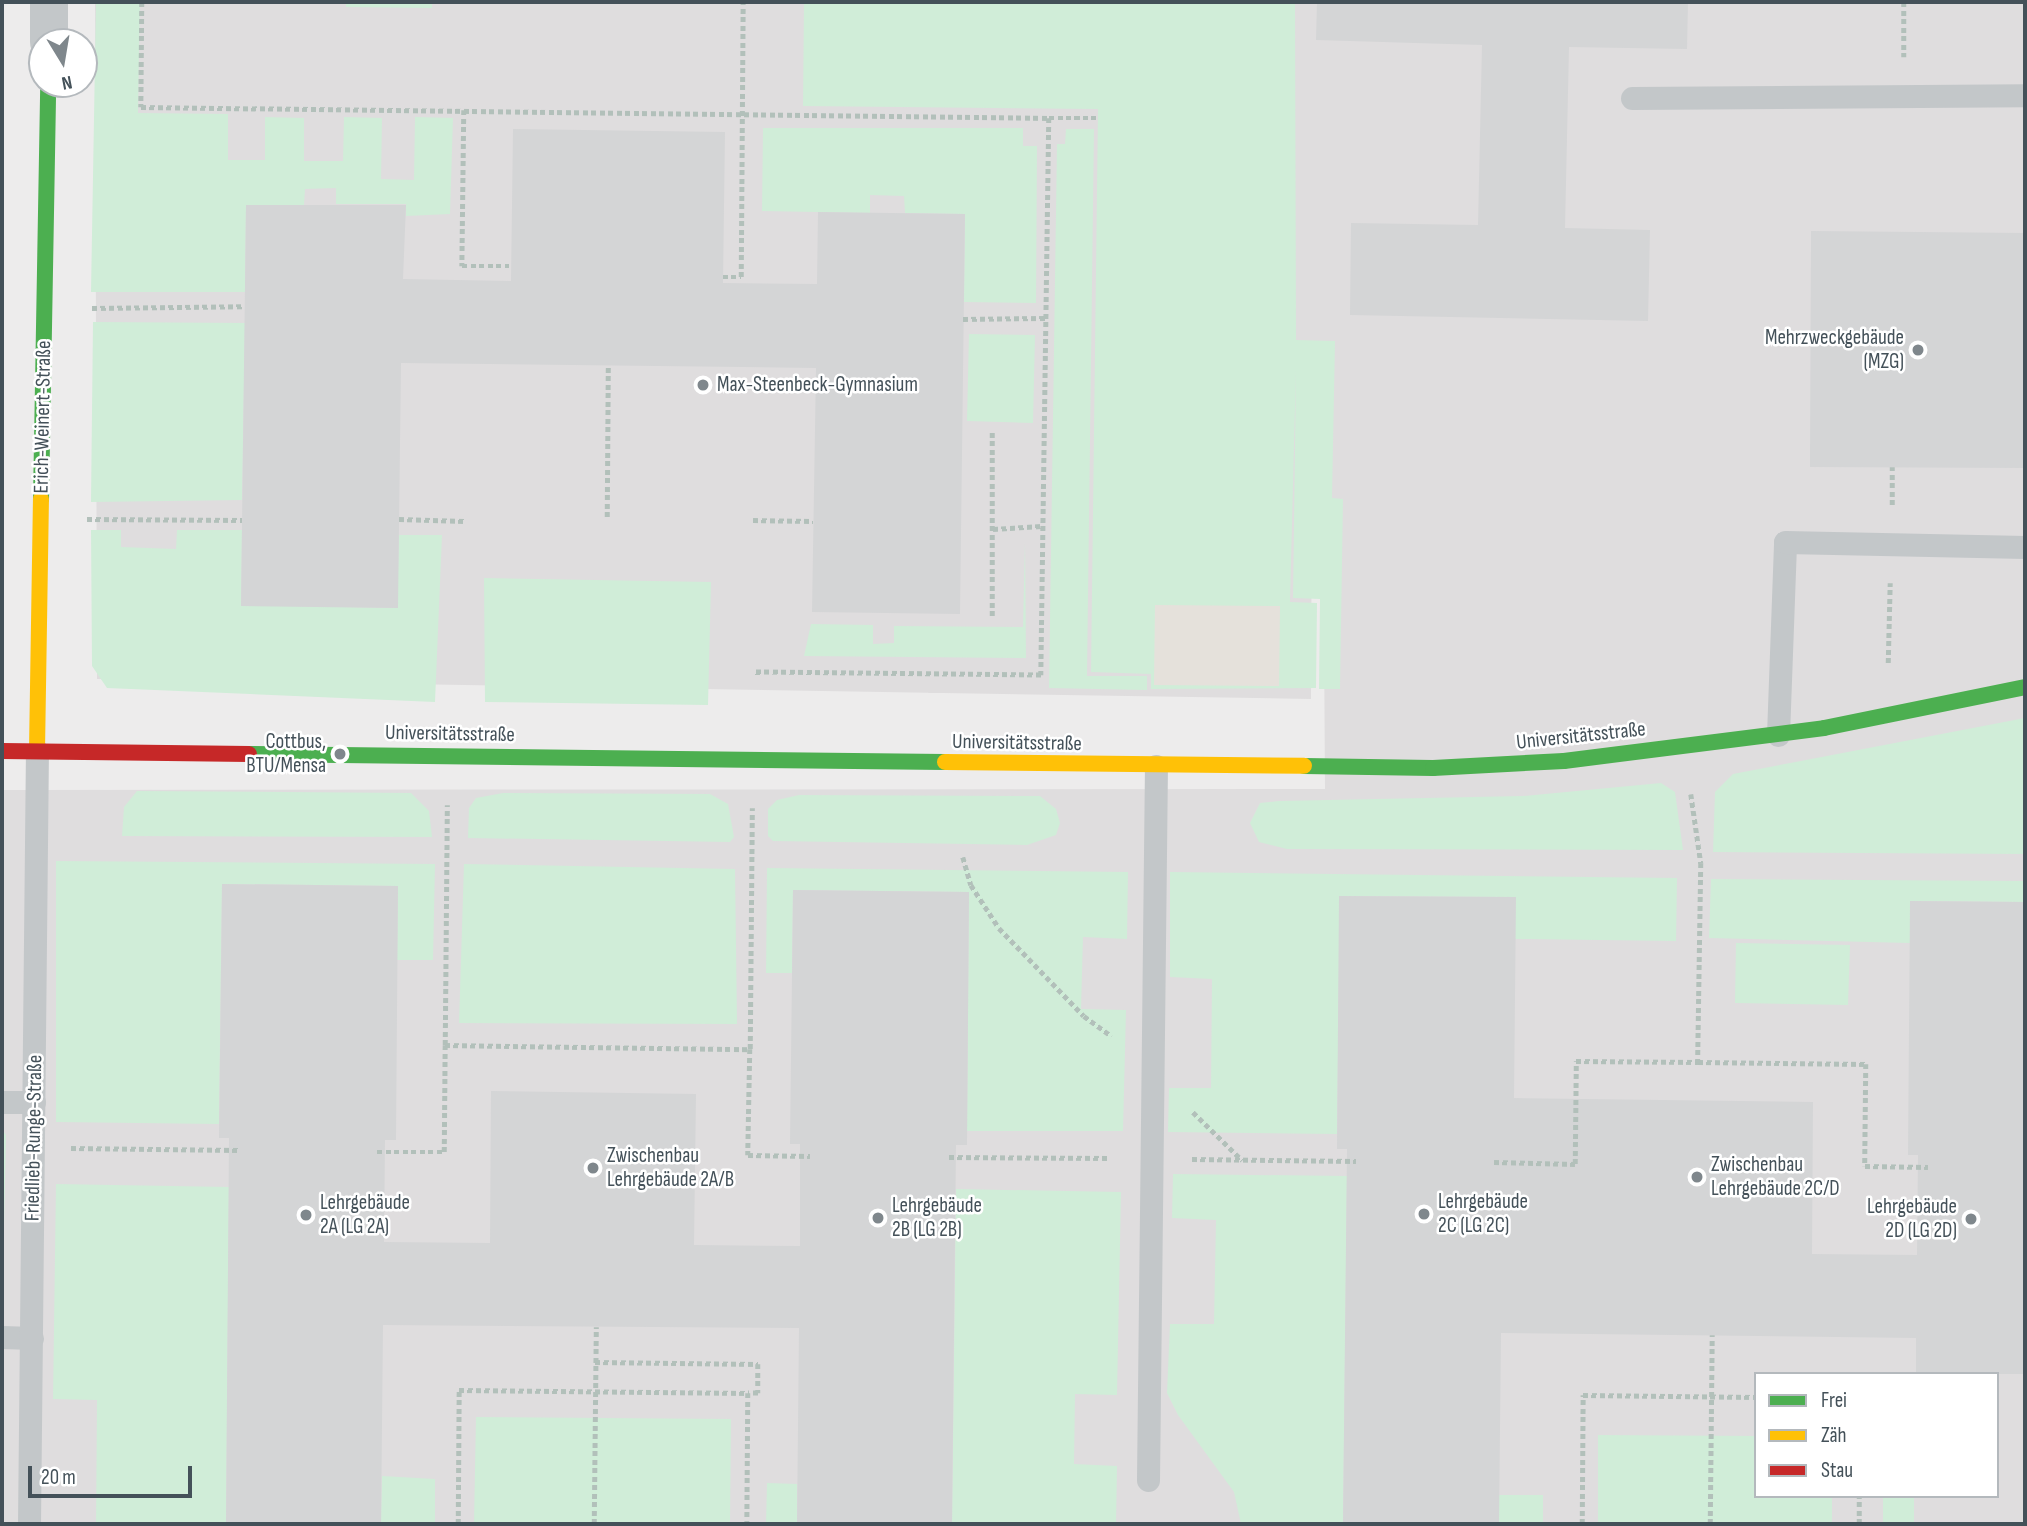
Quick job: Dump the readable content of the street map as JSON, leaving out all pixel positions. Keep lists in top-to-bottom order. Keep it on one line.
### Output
{"streets":{"street":["Erich-Weinert-Straße","Universitätsstraße"],"lane":["Friedlieb-Runge-Straße"]},"crossings":[["Erich-Weinert-Straße","Universitätsstraße"],["Erich-Weinert-Straße","Friedlieb-Runge-Straße"],["Universitätsstraße","Friedlieb-Runge-Straße"]],"places":["Mehrzweckgebäude (MZG)","Max-Steenbeck-Gymnasium","Cottbus, BTU/Mensa","Zwischenbau Lehrgebäude 2A/B","Zwischenbau Lehrgebäude 2C/D","Lehrgebäude 2C (LG 2C)","Lehrgebäude 2A (LG 2A)","Lehrgebäude 2B (LG 2B)","Lehrgebäude 2D (LG 2D)"],"legend":["Frei","Zäh","Stau"],"scale_bar":"20 m","north":"bottom"}
